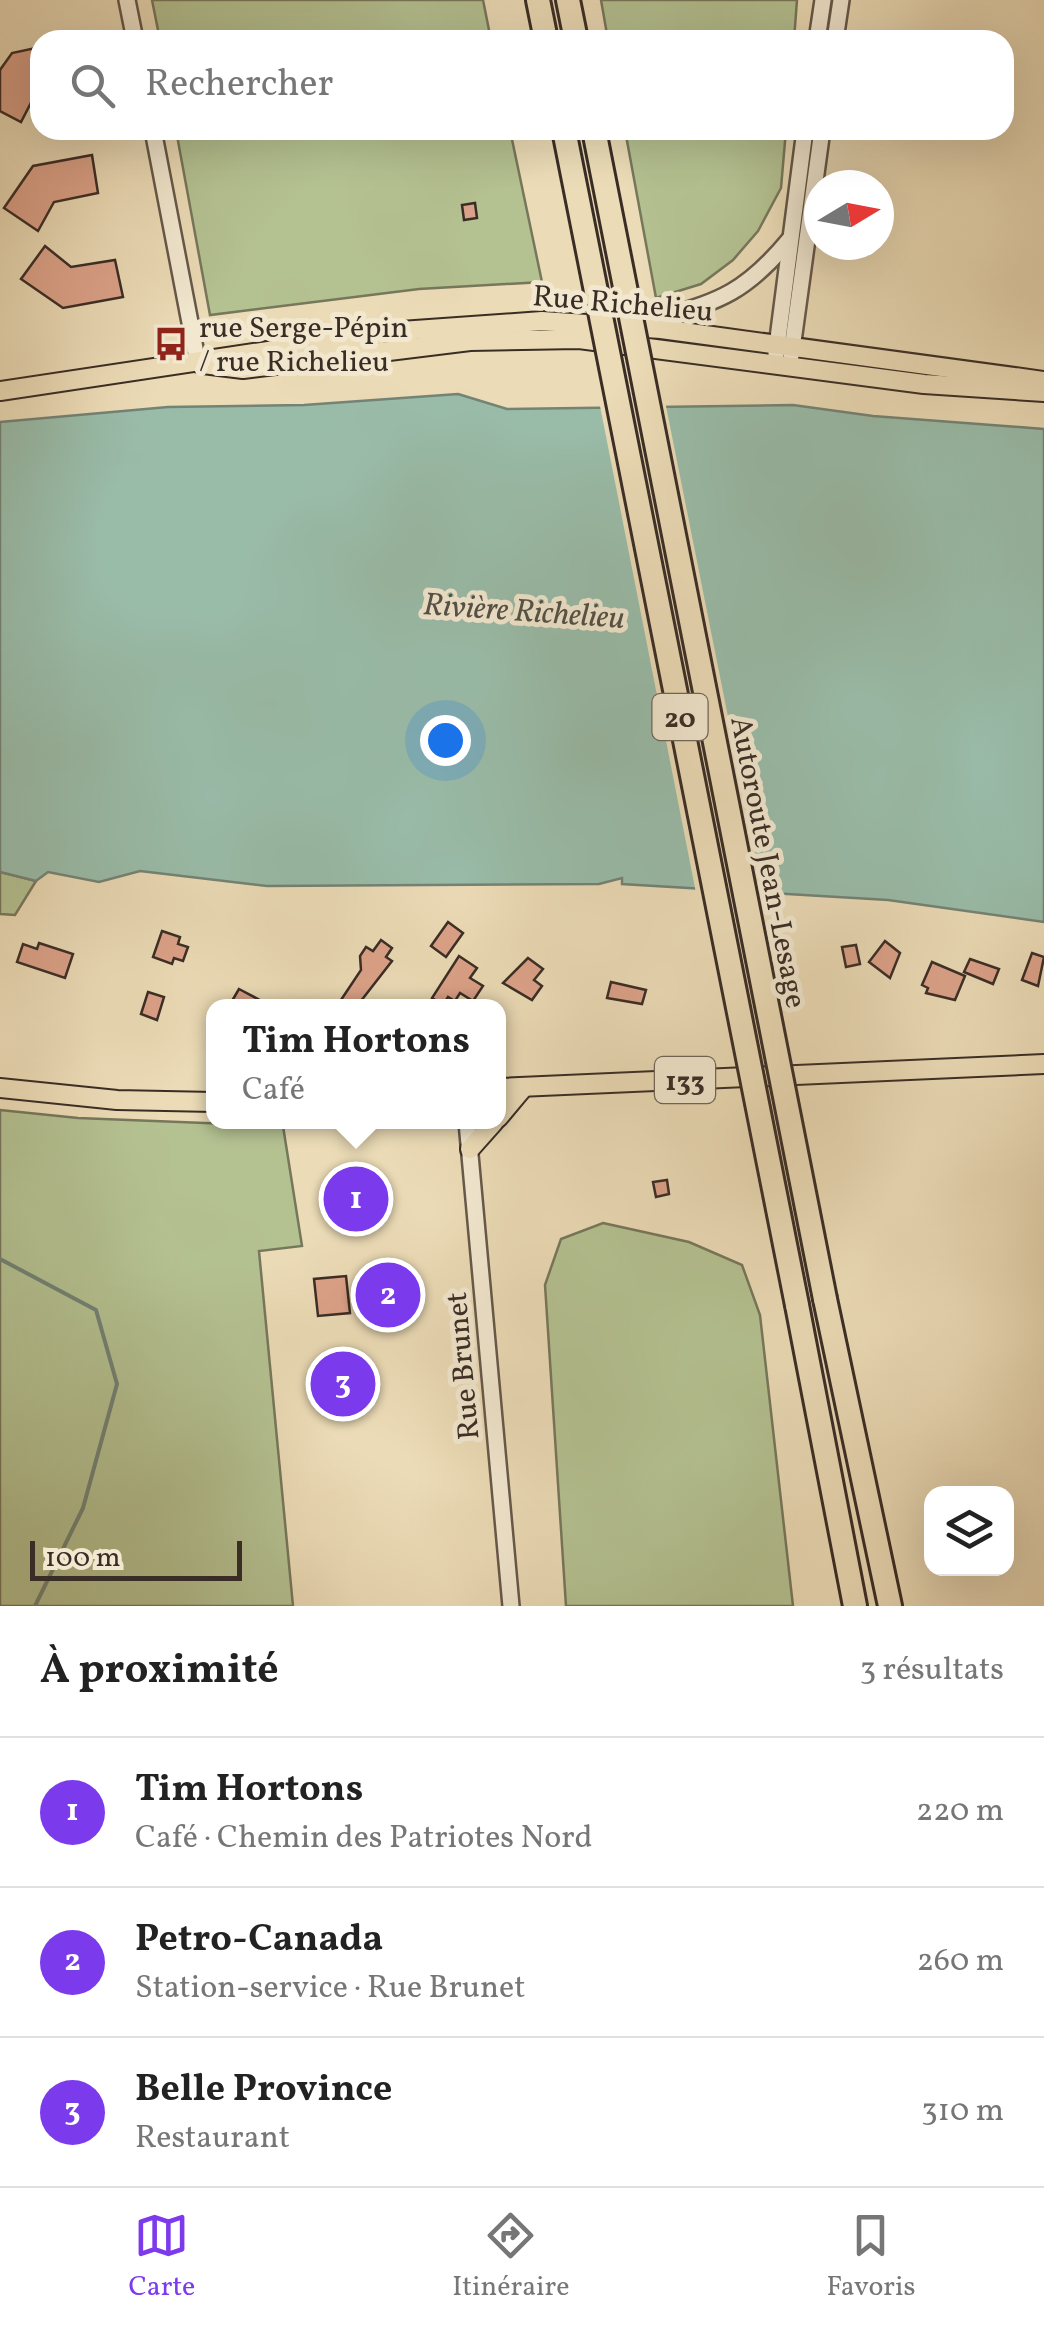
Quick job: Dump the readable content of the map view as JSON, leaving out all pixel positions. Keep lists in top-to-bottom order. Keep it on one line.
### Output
{"streets":{"highway":["20","Autoroute Jean-Lesage"],"main road":["Rue Richelieu","133"],"street":["Rue Brunet"]},"water":["Rivière Richelieu"],"places":{"bus stop":["rue Serge-Pépin / rue Richelieu"]},"scale_bar":"100 m","north":"right","page":{"search":"Rechercher","popup":["Tim Hortons","Café"],"pins":["1","2","3"],"scale":"100 m","heading":["À proximité","3 résultats"],"list":[{"mark":"1","name":"Tim Hortons","note":"Café · Chemin des Patriotes Nord","value":"220 m"},{"mark":"2","name":"Petro-Canada","note":"Station-service · Rue Brunet","value":"260 m"},{"mark":"3","name":"Belle Province","note":"Restaurant","value":"310 m"}],"nav":["Carte","Itinéraire","Favoris"]}}
